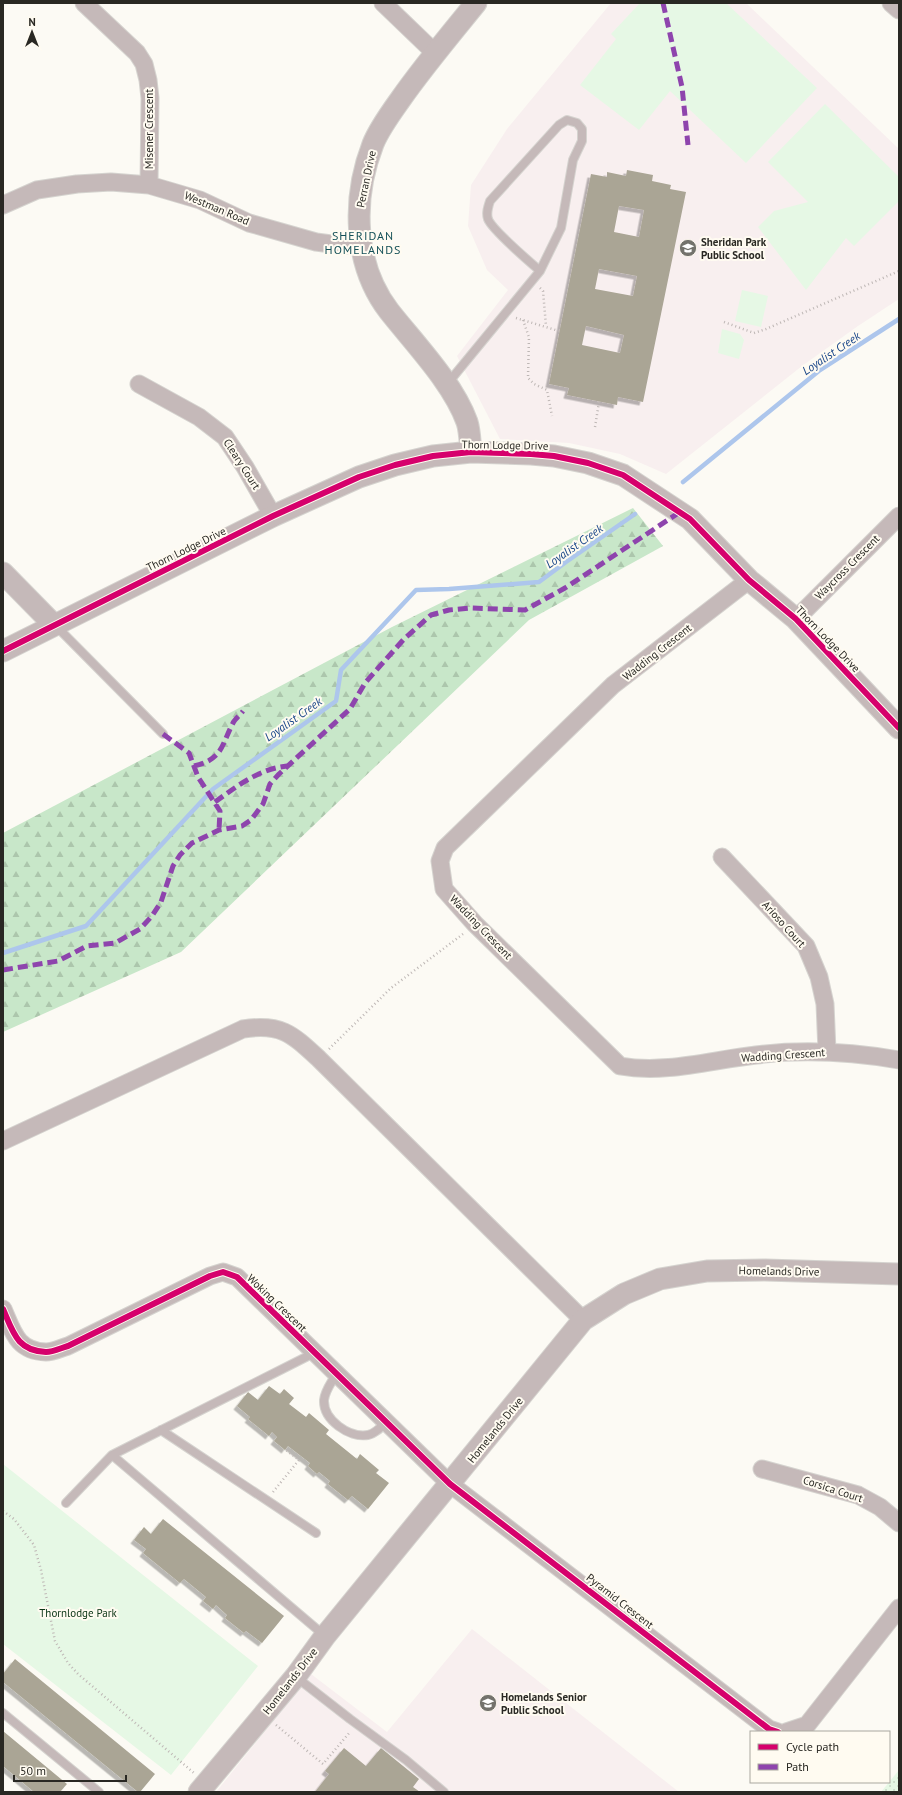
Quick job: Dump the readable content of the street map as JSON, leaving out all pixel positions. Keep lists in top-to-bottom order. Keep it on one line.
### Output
{"streets":{"street":["Misener Crescent","Perran Drive","Westman Road","Thorn Lodge Drive","Cleary Court","Waycross Crescent","Wadding Crescent","Arioso Court","Homelands Drive","Woking Crescent","Corsica Court","Pyramid Crescent"]},"crossings":[["Misener Crescent","Westman Road"],["Perran Drive","Westman Road"],["Perran Drive","Thorn Lodge Drive"],["Thorn Lodge Drive","Cleary Court"],["Thorn Lodge Drive","Waycross Crescent"],["Thorn Lodge Drive","Wadding Crescent"],["Wadding Crescent","Arioso Court"],["Homelands Drive","Woking Crescent"],["Homelands Drive","Pyramid Crescent"],["Woking Crescent","Pyramid Crescent"]],"districts":["SHERIDAN HOMELANDS"],"water":["Loyalist Creek"],"parks":["Thornlodge Park"],"places":{"school or university":["Sheridan Park Public School","Homelands Senior Public School"]},"legend":["Cycle path","Path"],"scale_bar":"50 m","north":"top"}
